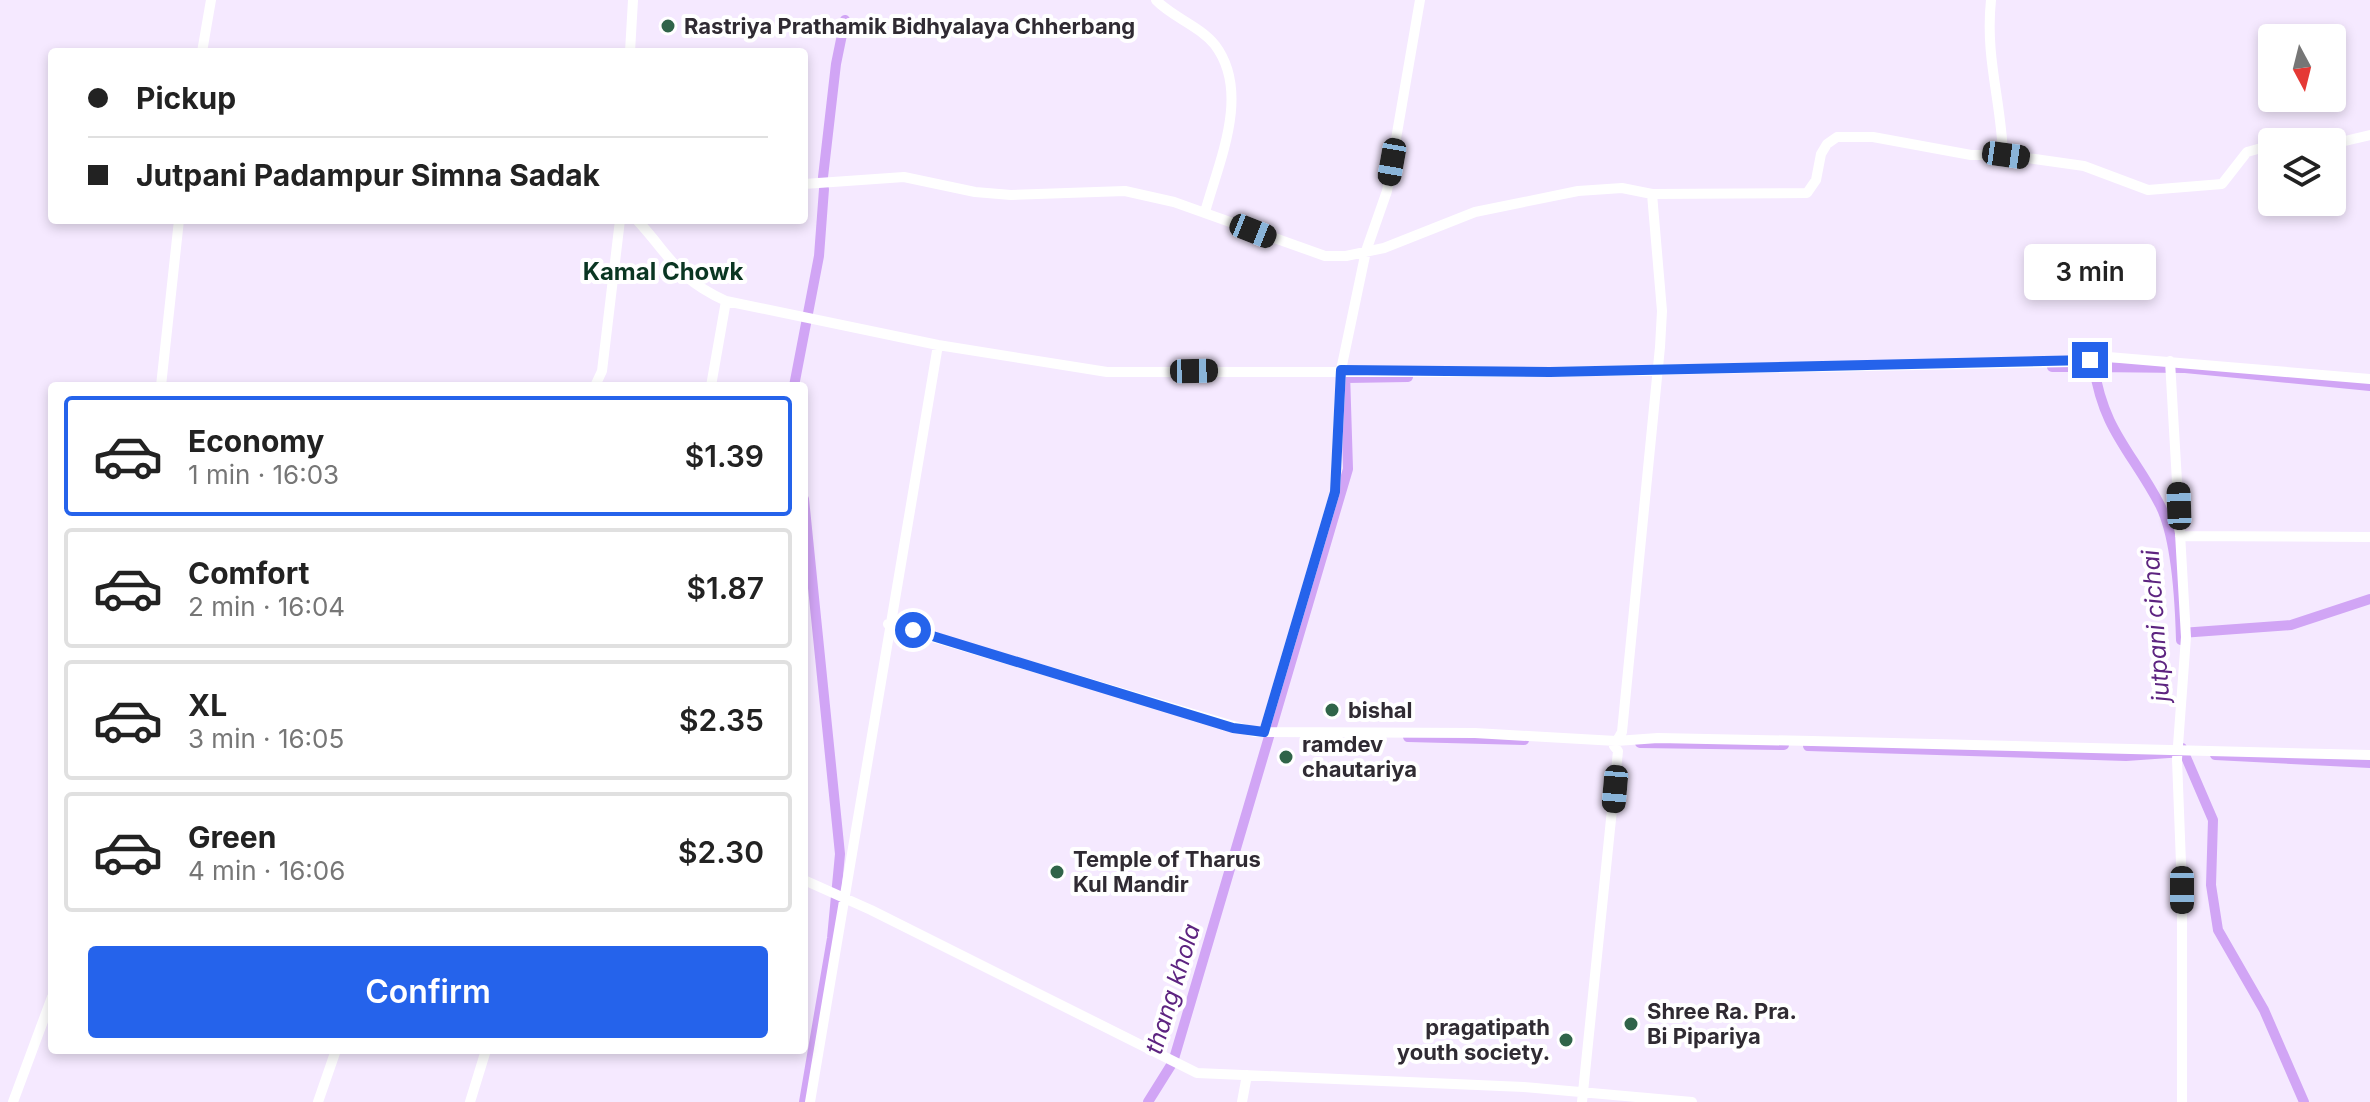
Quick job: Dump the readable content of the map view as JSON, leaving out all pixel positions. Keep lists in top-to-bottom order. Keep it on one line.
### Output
{"districts":["Kamal Chowk"],"water":["jutpani cichai","thang khola"],"places":["Rastriya Prathamik Bidhyalaya Chherbang","bishal","ramdev chautariya","Temple of Tharus Kul Mandir","Shree Ra. Pra. Bi Pipariya","pragatipath youth society."],"north":"bottom","page":{"banner":["Pickup","Jutpani Padampur Simna Sadak"],"bubble":"3 min","list":[{"name":"Economy","note":"1 min · 16:03","value":"$1.39"},{"name":"Comfort","note":"2 min · 16:04","value":"$1.87"},{"name":"XL","note":"3 min · 16:05","value":"$2.35"},{"name":"Green","note":"4 min · 16:06","value":"$2.30"}],"buttons":"Confirm"}}
